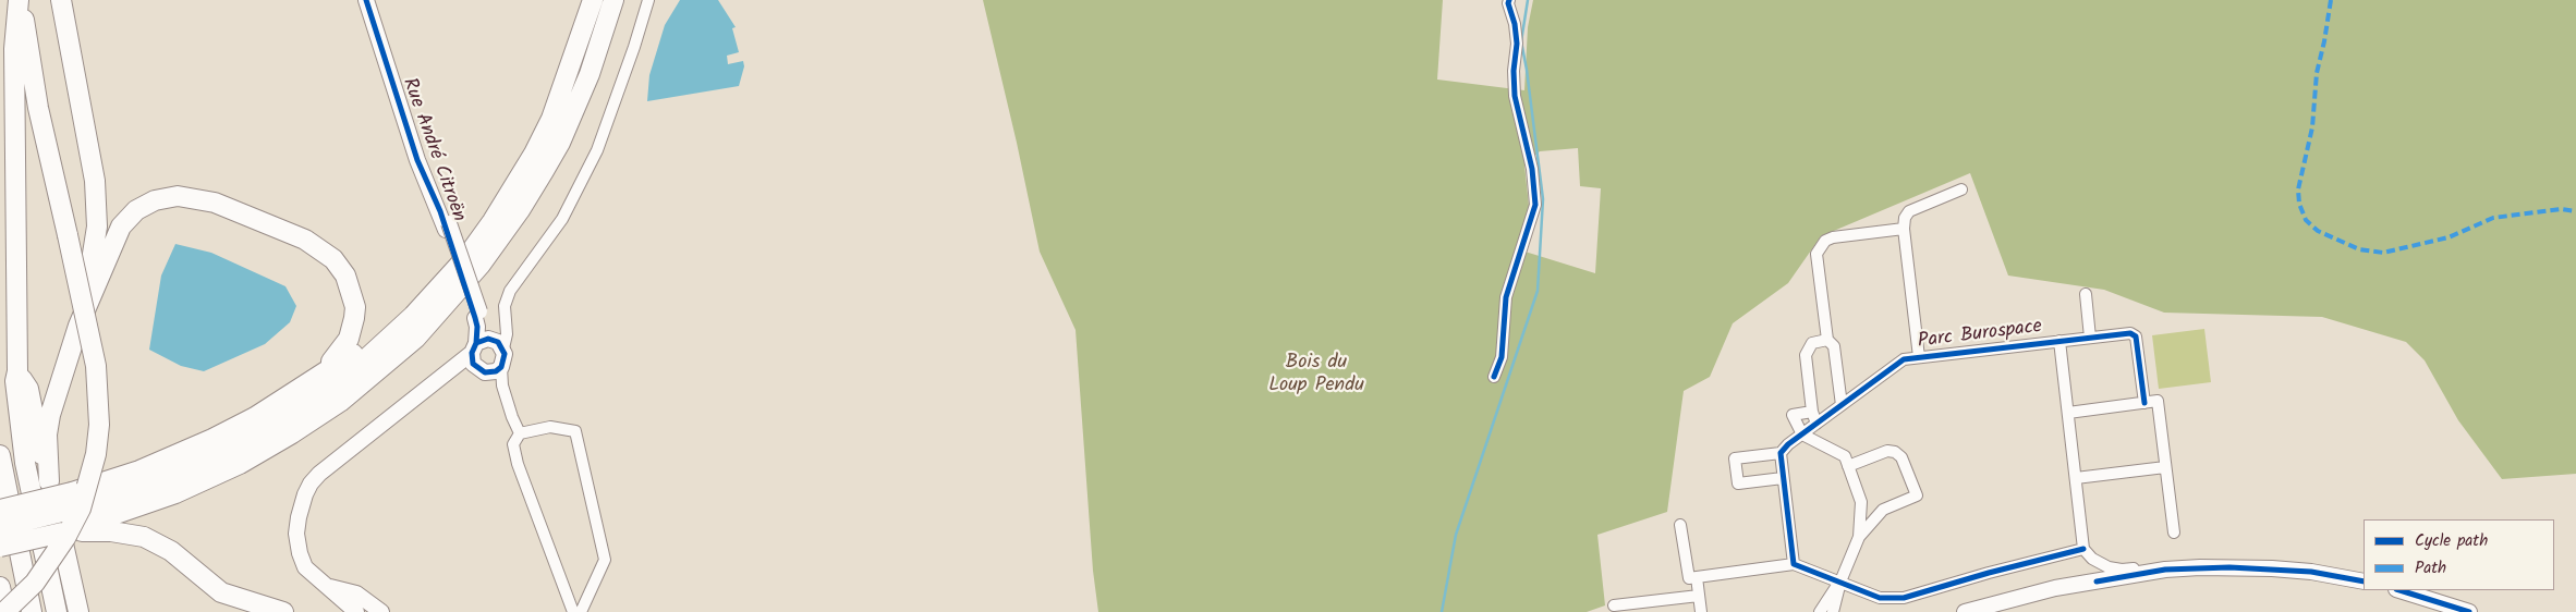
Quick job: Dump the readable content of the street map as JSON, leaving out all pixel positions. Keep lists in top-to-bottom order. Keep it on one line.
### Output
{"streets":{"street":["Rue André Citroën","Parc Burospace"]},"parks":["Bois du Loup Pendu"],"legend":["Cycle path","Path"]}
